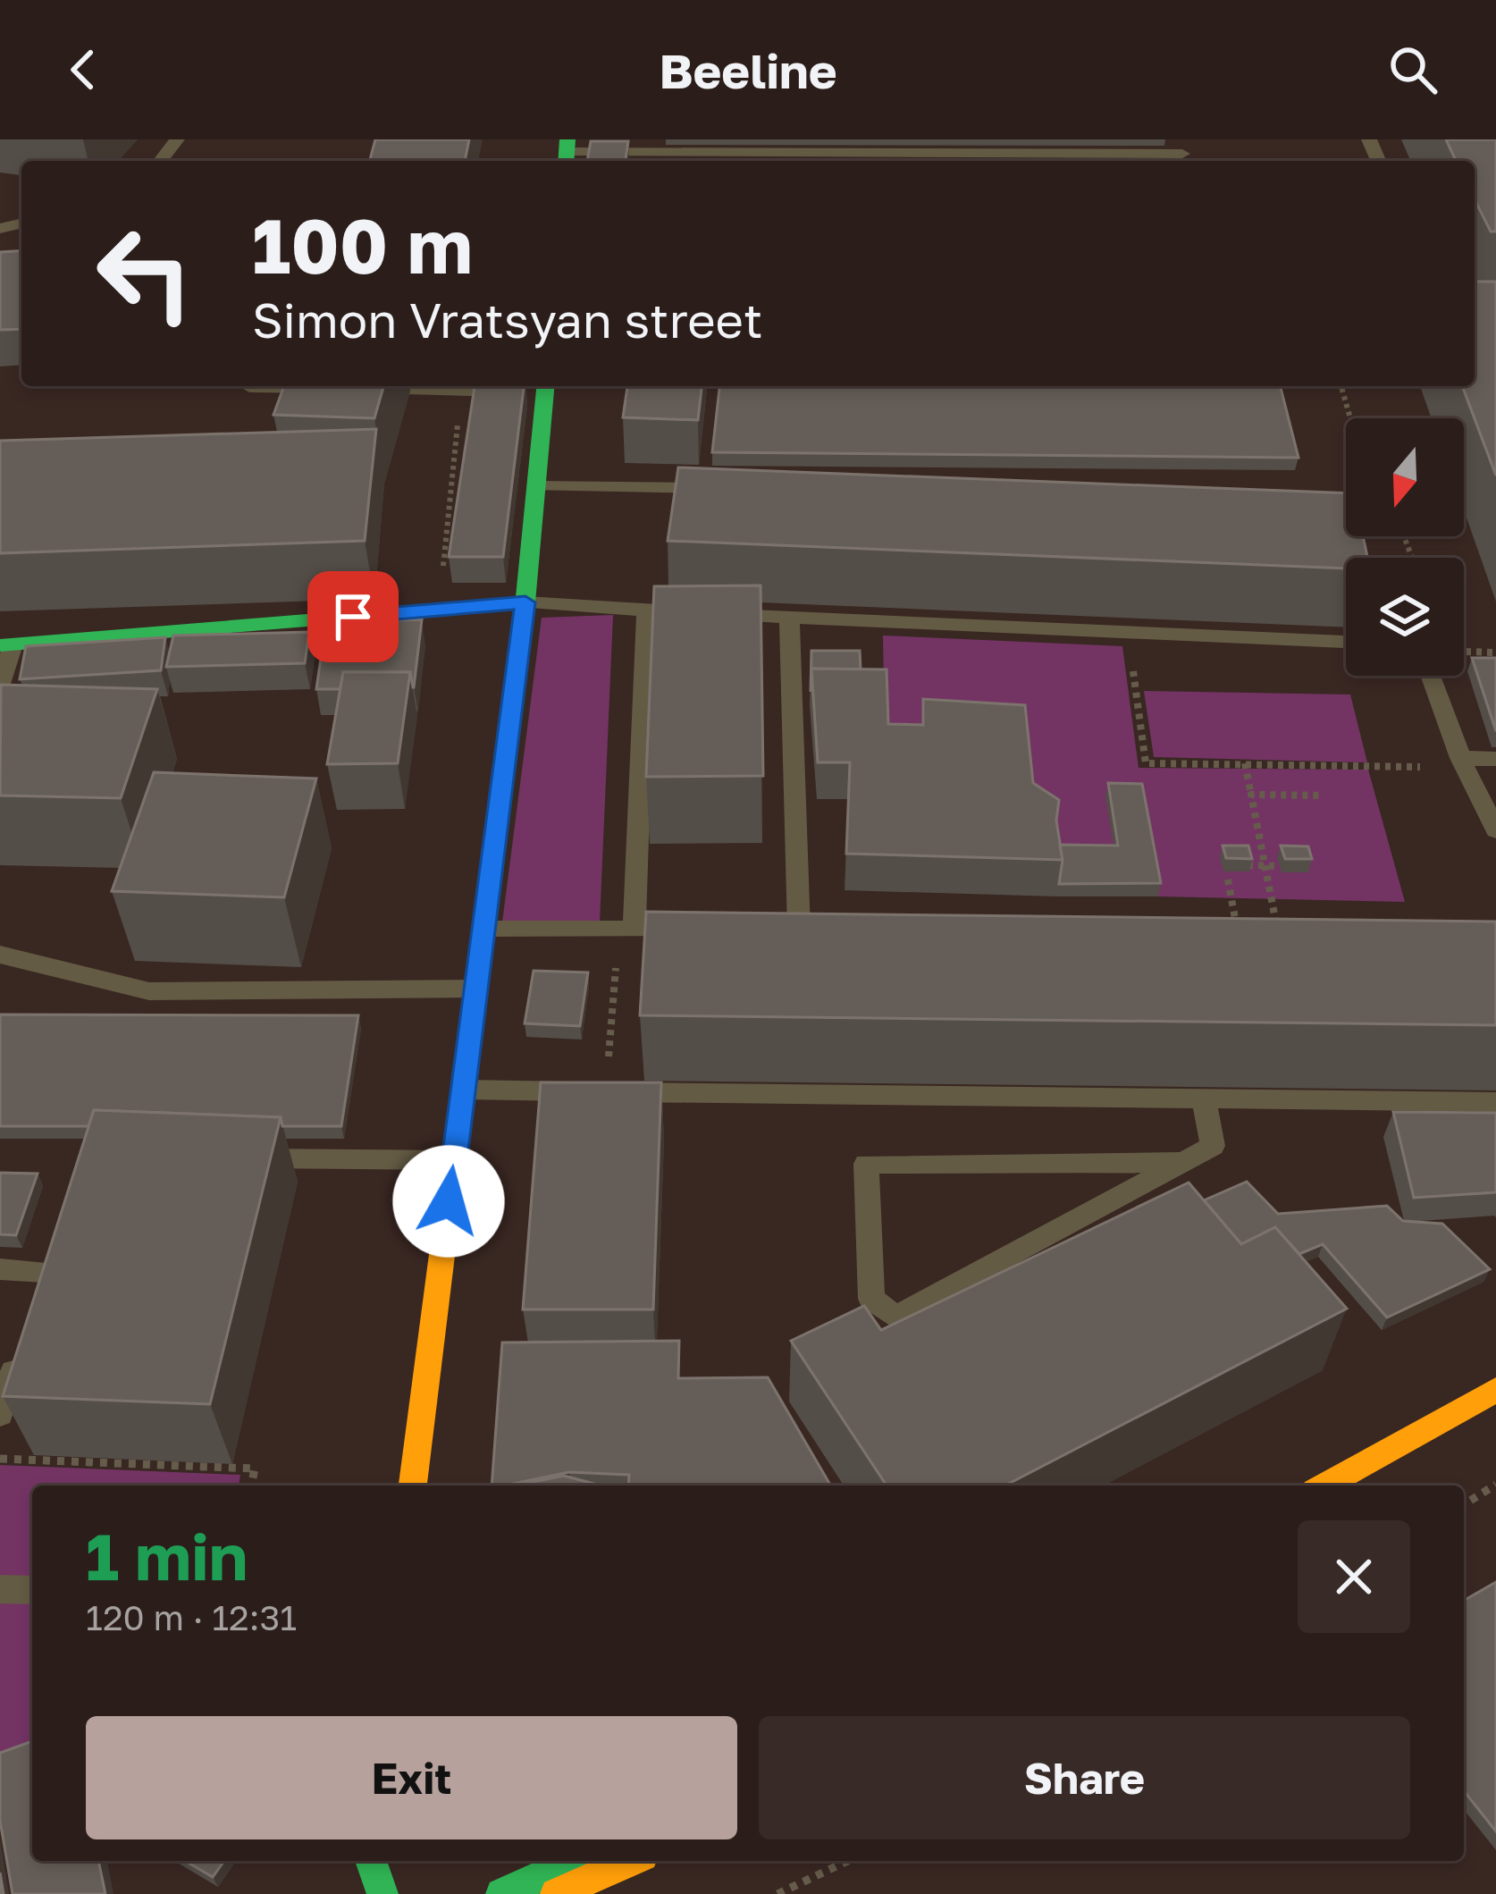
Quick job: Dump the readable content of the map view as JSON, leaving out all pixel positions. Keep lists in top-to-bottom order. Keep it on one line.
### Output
{"north":"bottom","page":{"header":"Beeline","turn":["100 m","Simon Vratsyan street"],"heading":["1 min","120 m · 12:31"],"buttons":["Exit","Share"]}}
